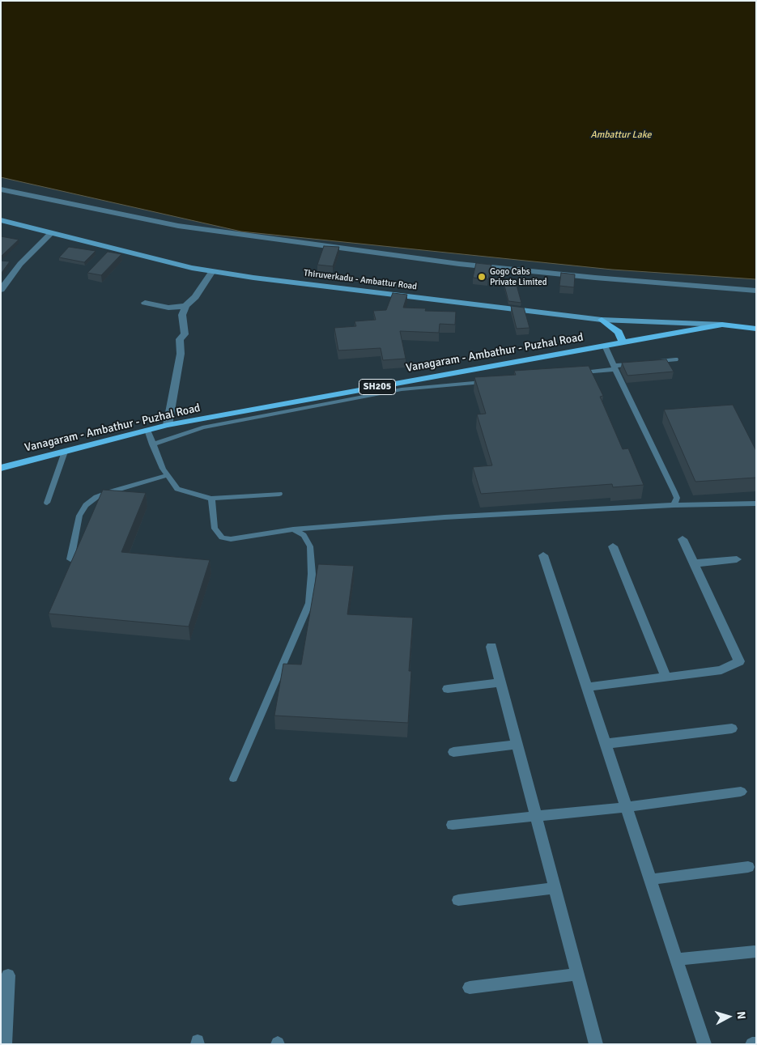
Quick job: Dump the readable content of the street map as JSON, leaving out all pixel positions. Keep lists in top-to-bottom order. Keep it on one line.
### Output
{"streets":{"main road":["Thiruverkadu - Ambattur Road","Vanagaram - Ambathur - Puzhal Road","SH205"]},"crossings":[["Thiruverkadu - Ambattur Road","Vanagaram - Ambathur - Puzhal Road"]],"water":["Ambattur Lake"],"places":["Gogo Cabs Private Limited"],"north":"right"}
